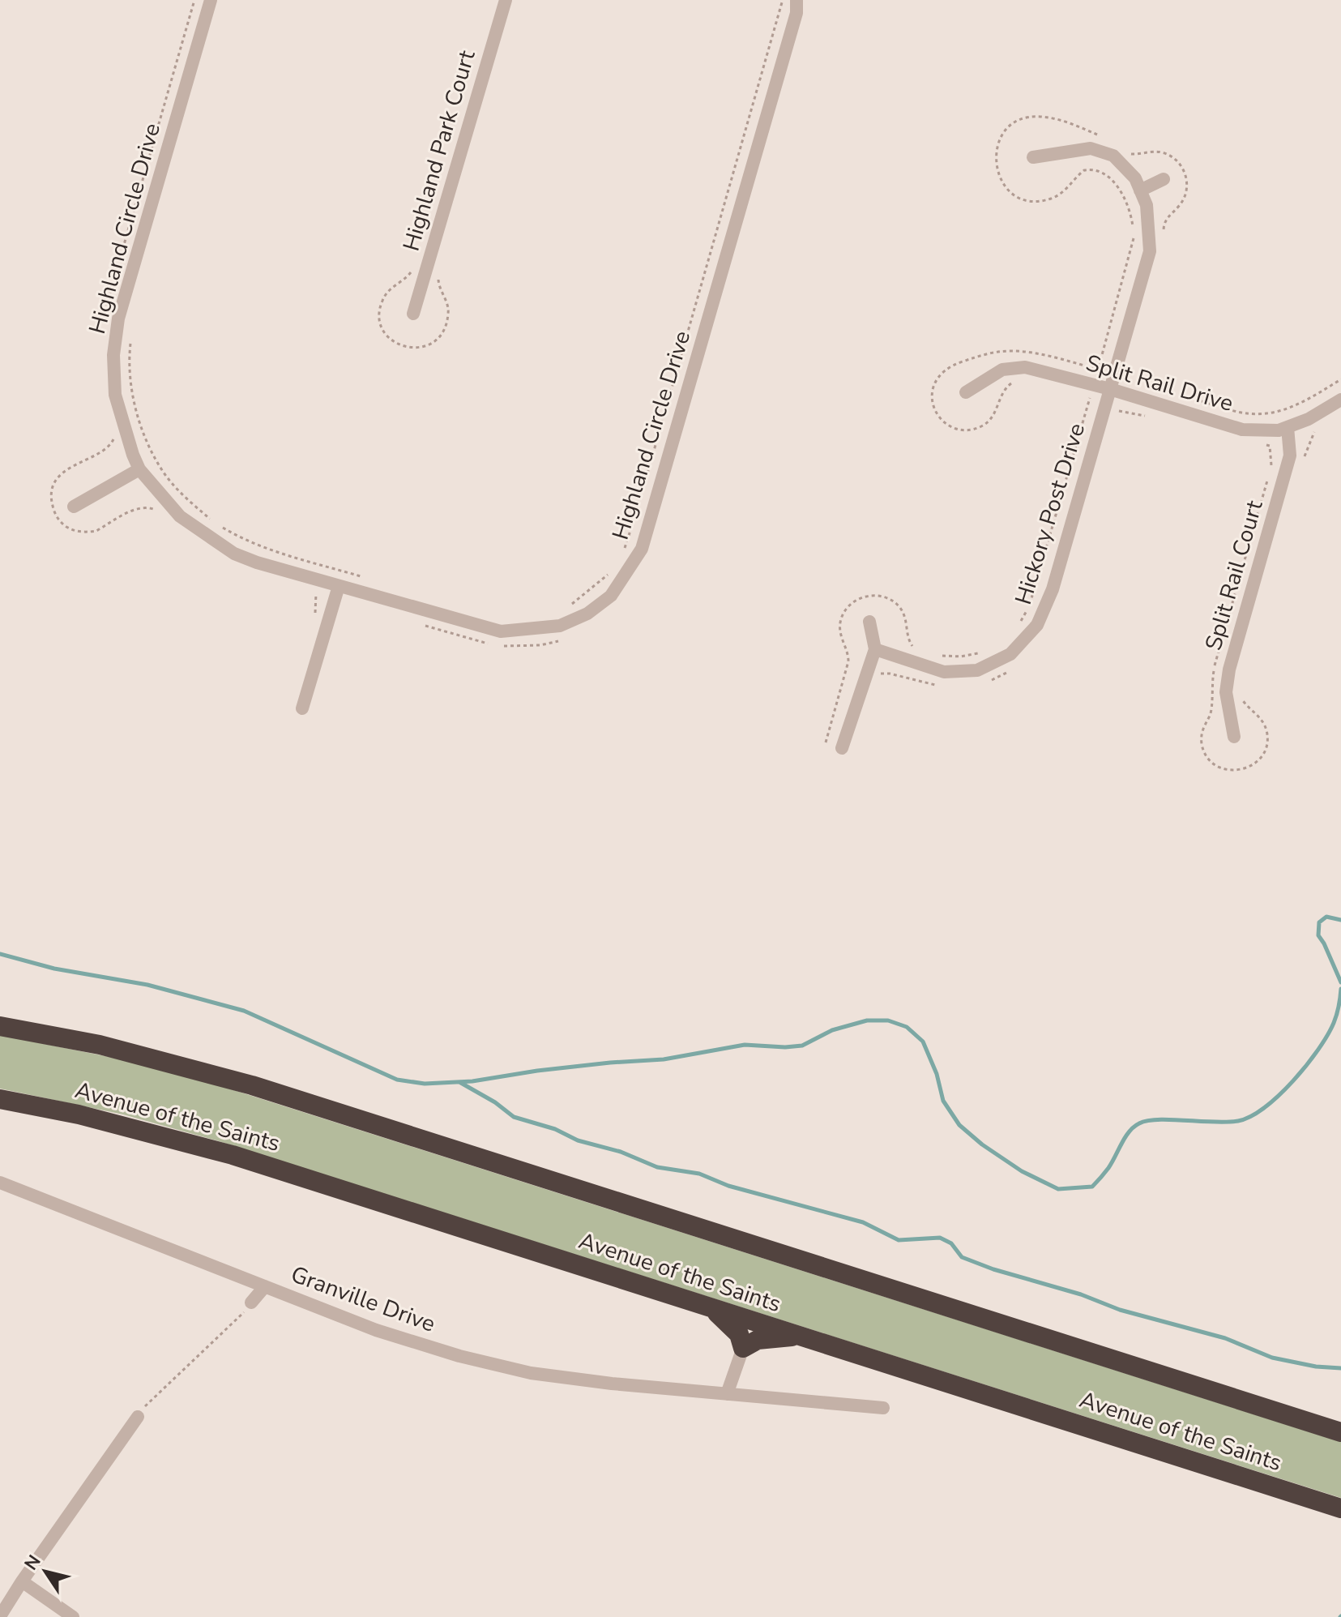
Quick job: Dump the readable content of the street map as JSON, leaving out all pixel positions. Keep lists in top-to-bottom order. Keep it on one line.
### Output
{"streets":{"highway":["Avenue of the Saints"],"street":["Highland Park Court","Highland Circle Drive","Split Rail Drive","Hickory Post Drive","Split Rail Court","Granville Drive"]},"crossings":[["Split Rail Drive","Hickory Post Drive"],["Split Rail Drive","Split Rail Court"]],"north":"top left"}
